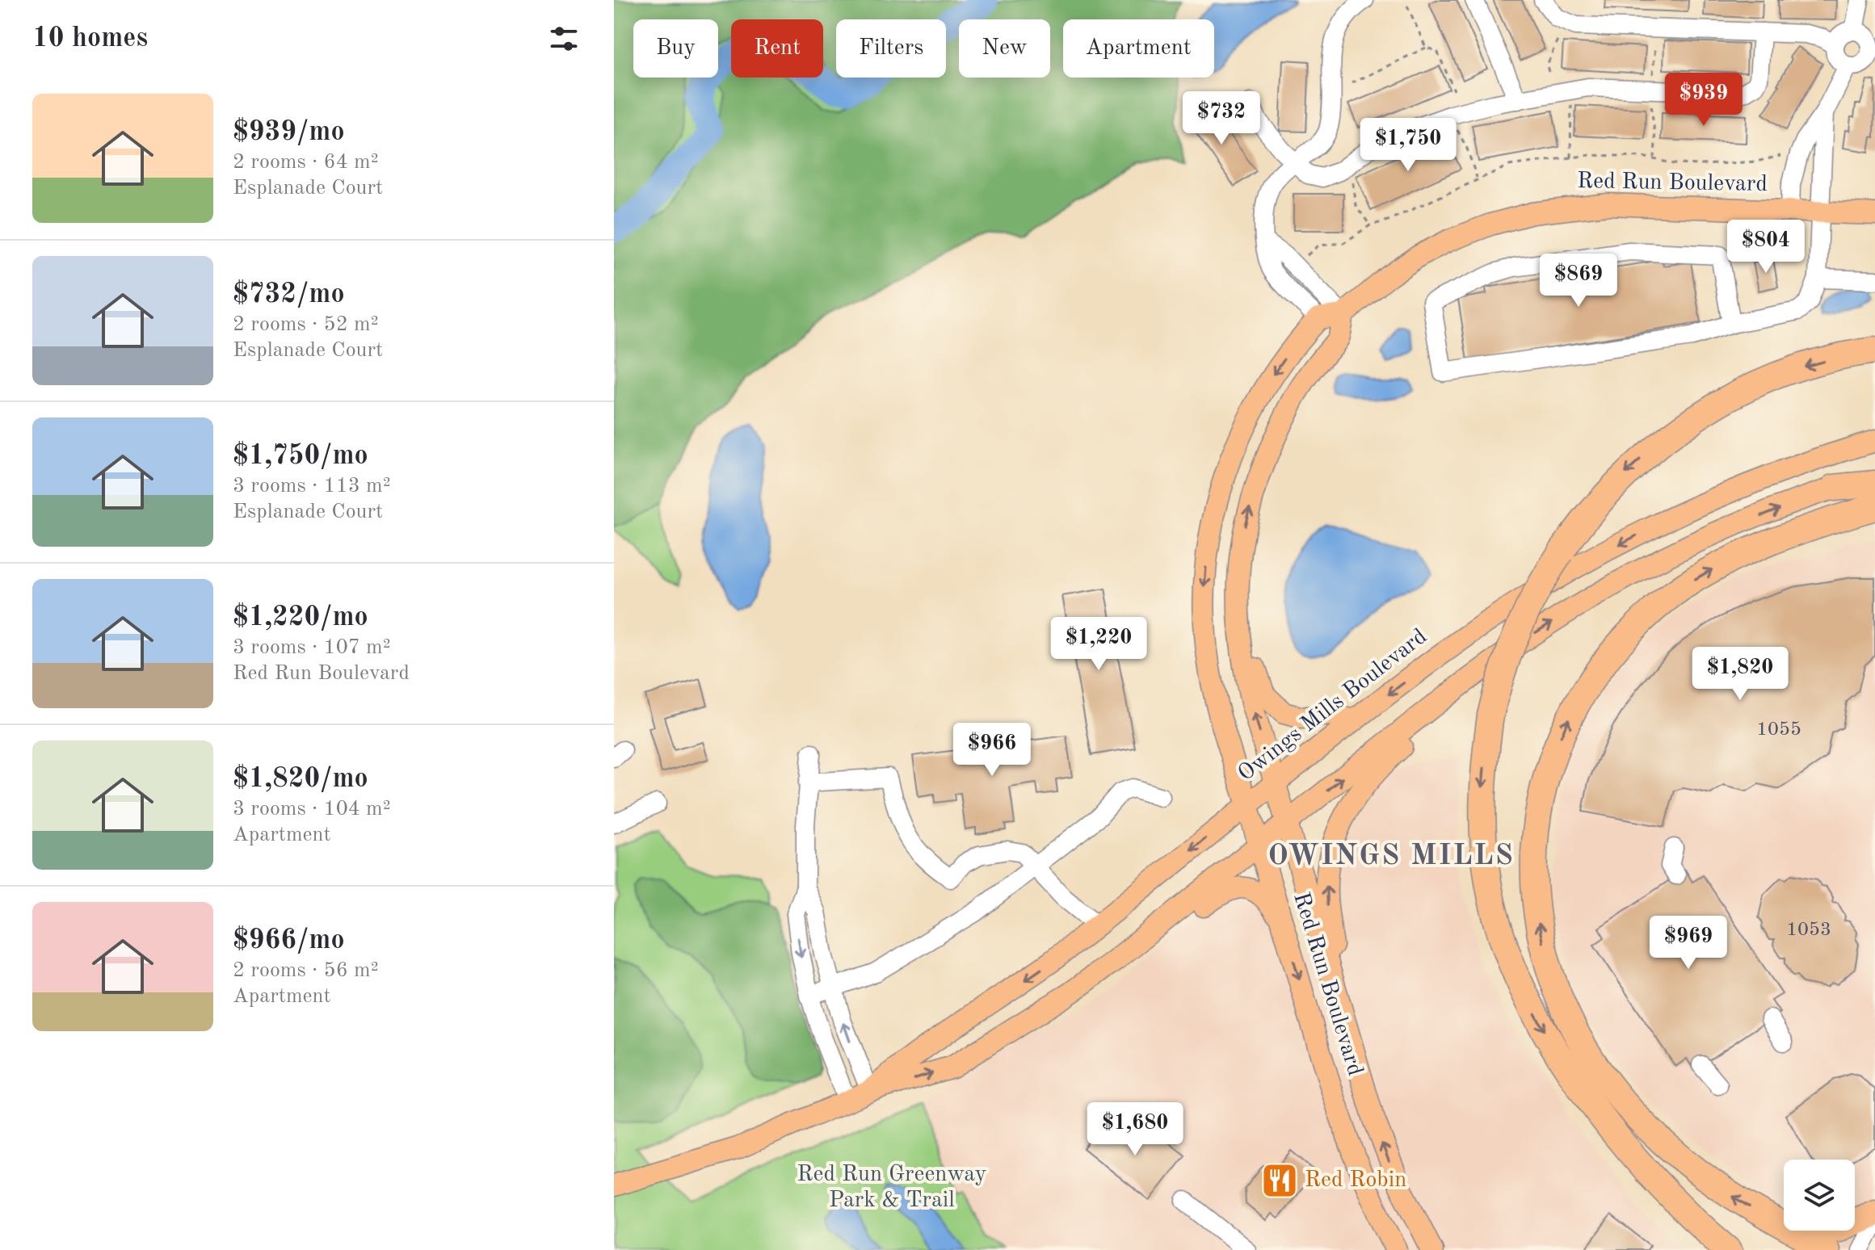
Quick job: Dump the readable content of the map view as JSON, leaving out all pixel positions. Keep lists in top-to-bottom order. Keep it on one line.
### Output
{"streets":{"main road":["Red Run Boulevard","Owings Mills Boulevard"]},"crossings":[["Red Run Boulevard","Owings Mills Boulevard"]],"districts":["OWINGS MILLS"],"parks":["Red Run Greenway Park & Trail"],"places":{"restaurant":["Red Robin"]},"house_numbers":["1055","1053"],"page":{"heading":"10 homes","chip":["Buy","Rent","Filters","New","Apartment"],"price":["$939","$732","$1,750","$804","$869","$1,220","$1,820","$966","$969","$1,680"],"list":[{"name":"$939/mo","note":"2 rooms · 64 m² · Esplanade Court"},{"name":"$732/mo","note":"2 rooms · 52 m² · Esplanade Court"},{"name":"$1,750/mo","note":"3 rooms · 113 m² · Esplanade Court"},{"name":"$1,220/mo","note":"3 rooms · 107 m² · Red Run Boulevard"},{"name":"$1,820/mo","note":"3 rooms · 104 m² · Apartment"},{"name":"$966/mo","note":"2 rooms · 56 m² · Apartment"}]}}
